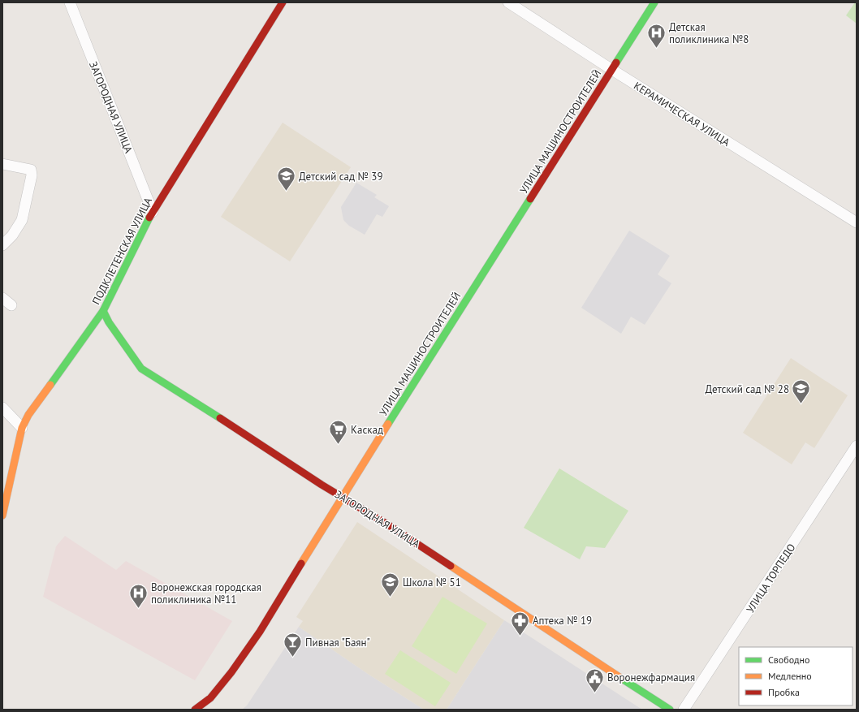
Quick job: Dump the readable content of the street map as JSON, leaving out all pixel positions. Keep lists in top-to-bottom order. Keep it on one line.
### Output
{"streets":{"street":["ЗАГОРОДНАЯ УЛИЦА","КЕРАМИЧЕСКАЯ УЛИЦА","УЛИЦА МАШИНОСТРОИТЕЛЕЙ","ПОДКЛЕТЕНСКАЯ УЛИЦА","УЛИЦА ТОРПЕДО"]},"crossings":[["ЗАГОРОДНАЯ УЛИЦА","УЛИЦА МАШИНОСТРОИТЕЛЕЙ"],["ЗАГОРОДНАЯ УЛИЦА","ПОДКЛЕТЕНСКАЯ УЛИЦА"],["КЕРАМИЧЕСКАЯ УЛИЦА","УЛИЦА МАШИНОСТРОИТЕЛЕЙ"]],"places":{"hospital":["Детская поликлиника №8","Воронежская городская поликлиника №11"],"school or university":["Детский сад № 39","Детский сад № 28","Школа № 51"],"supermarket":["Каскад"],"pharmacy":["Аптека № 19"],"bar":["Пивная \"Баян\""],"public building":["Воронежфармация"]},"legend":["Свободно","Медленно","Пробка"]}
